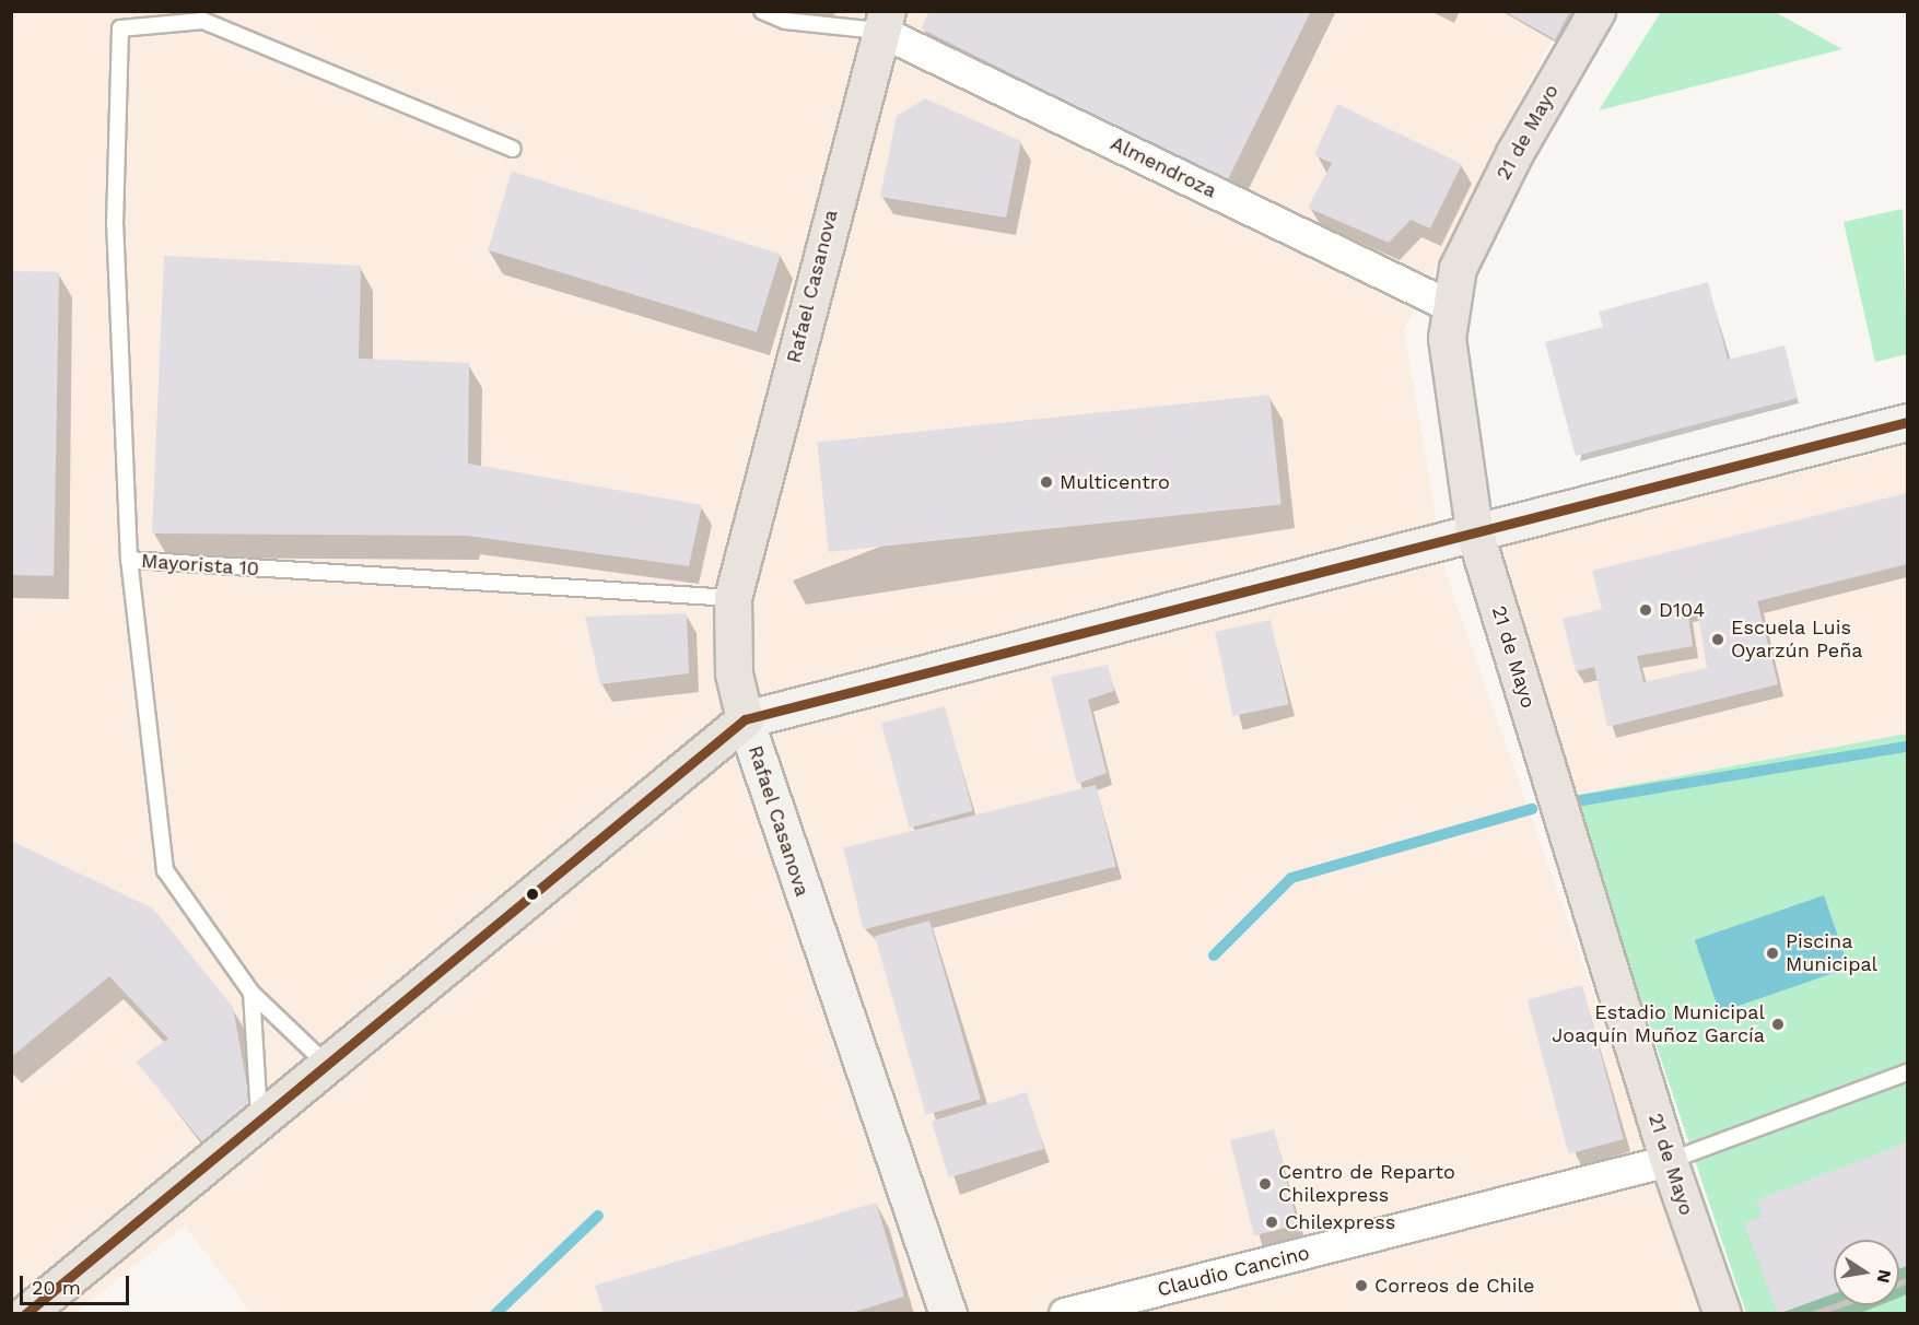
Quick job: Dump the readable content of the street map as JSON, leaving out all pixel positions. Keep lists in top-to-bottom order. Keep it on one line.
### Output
{"streets":{"main road":["21 de Mayo","Rafael Casanova"],"street":["Almendroza","Claudio Cancino"],"lane":["Mayorista 10"]},"crossings":[["21 de Mayo","Almendroza"],["21 de Mayo","Claudio Cancino"],["Almendroza","Rafael Casanova"],["Rafael Casanova","Mayorista 10"]],"places":["Multicentro","D104","Escuela Luis Oyarzún Peña","Piscina Municipal","Estadio Municipal Joaquín Muñoz García","Centro de Reparto Chilexpress","Chilexpress","Correos de Chile"],"scale_bar":"20 m","north":"right"}
